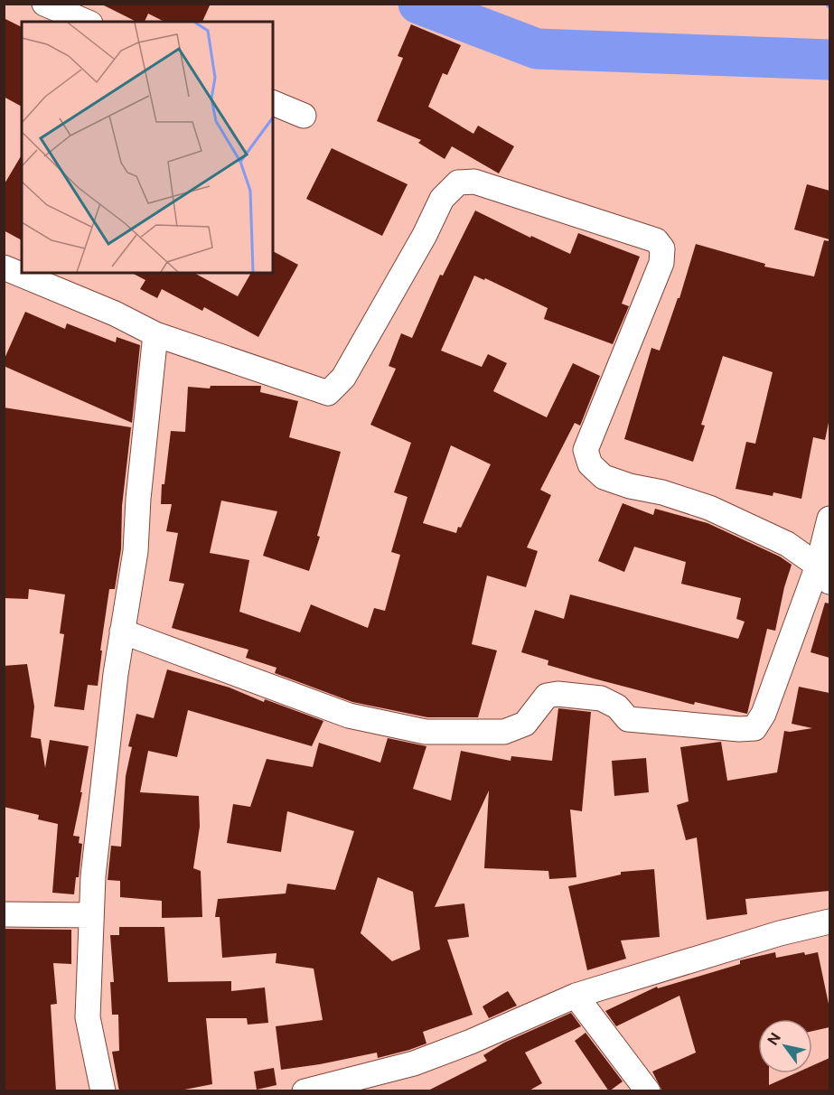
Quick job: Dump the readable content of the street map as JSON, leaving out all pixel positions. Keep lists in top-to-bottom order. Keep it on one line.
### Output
{"north":"top left"}
